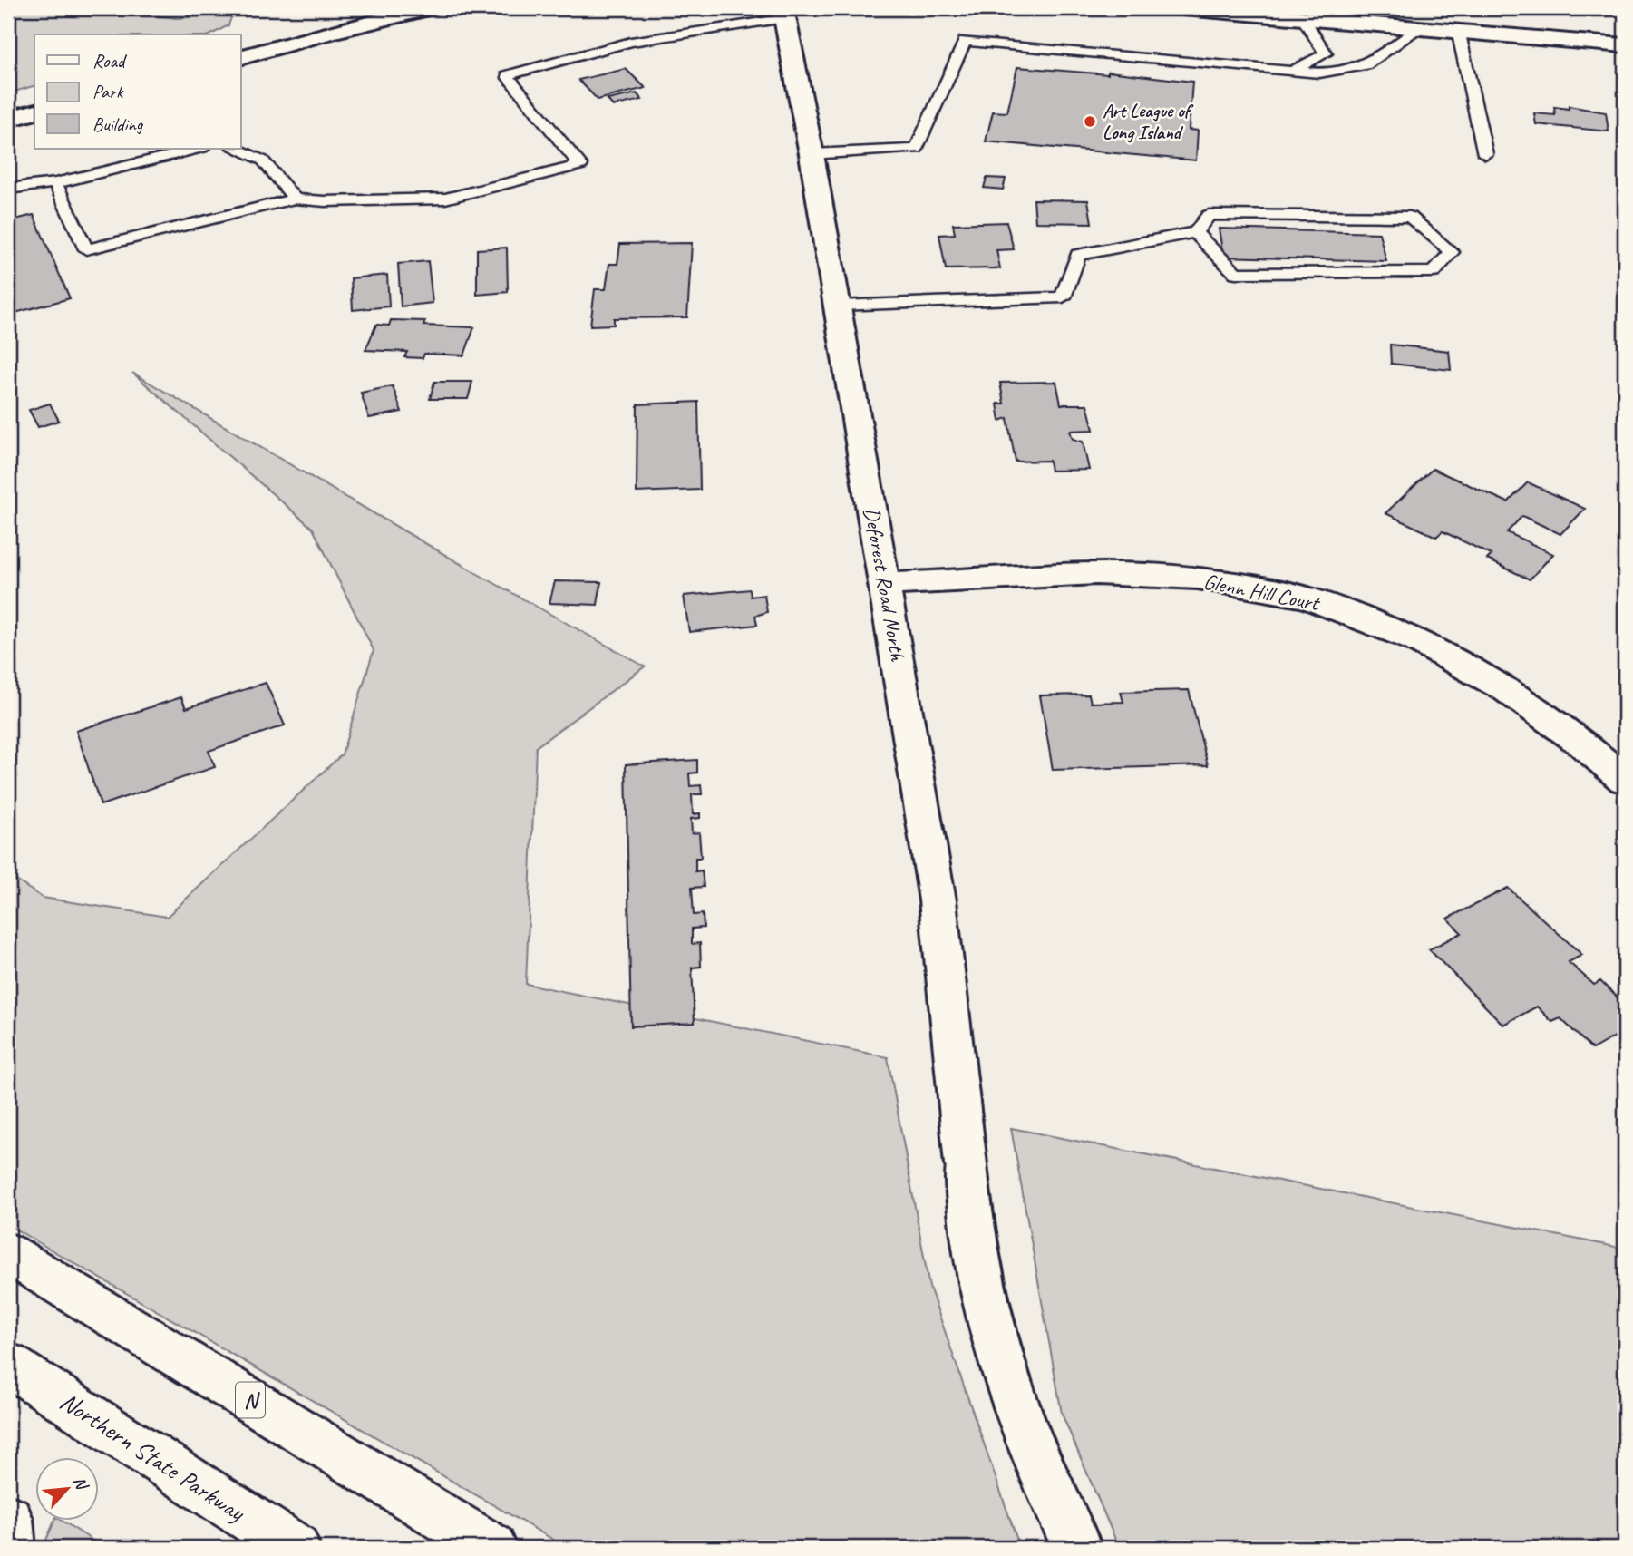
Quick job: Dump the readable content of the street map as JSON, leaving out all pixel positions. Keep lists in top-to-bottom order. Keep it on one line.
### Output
{"streets":{"main road":["Deforest Road North","Glenn Hill Court","N","Northern State Parkway"]},"crossings":[["Deforest Road North","Glenn Hill Court"]],"places":["Art League of Long Island"],"legend":["Road","Park","Building"],"north":"top right"}
